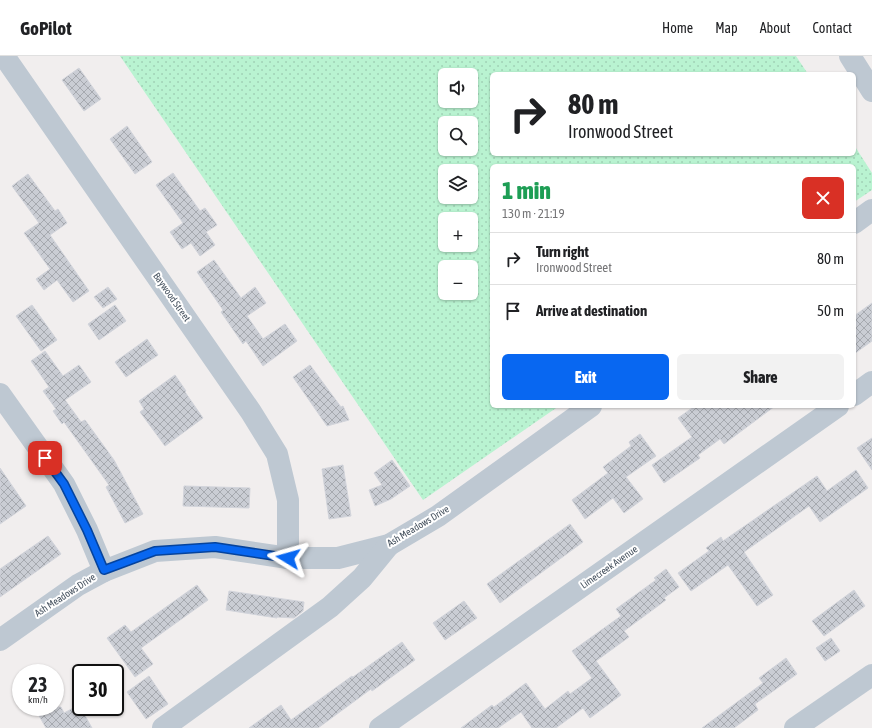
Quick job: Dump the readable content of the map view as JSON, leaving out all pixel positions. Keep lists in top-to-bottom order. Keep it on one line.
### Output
{"streets":{"street":["Baywood Street","Ash Meadows Drive","Limecreek Avenue"]},"crossings":[["Baywood Street","Ash Meadows Drive"]],"page":{"header":"GoPilot","nav":["Home","Map","About","Contact"],"map_buttons":["+","−"],"turn":["80 m","Ironwood Street"],"heading":["1 min","130 m · 21:19"],"list":[{"name":"Turn right","note":"Ironwood Street","value":"80 m"},{"name":"Arrive at destination","value":"50 m"}],"buttons":["Exit","Share"],"speed":"23 km/h","limit":"30"}}
